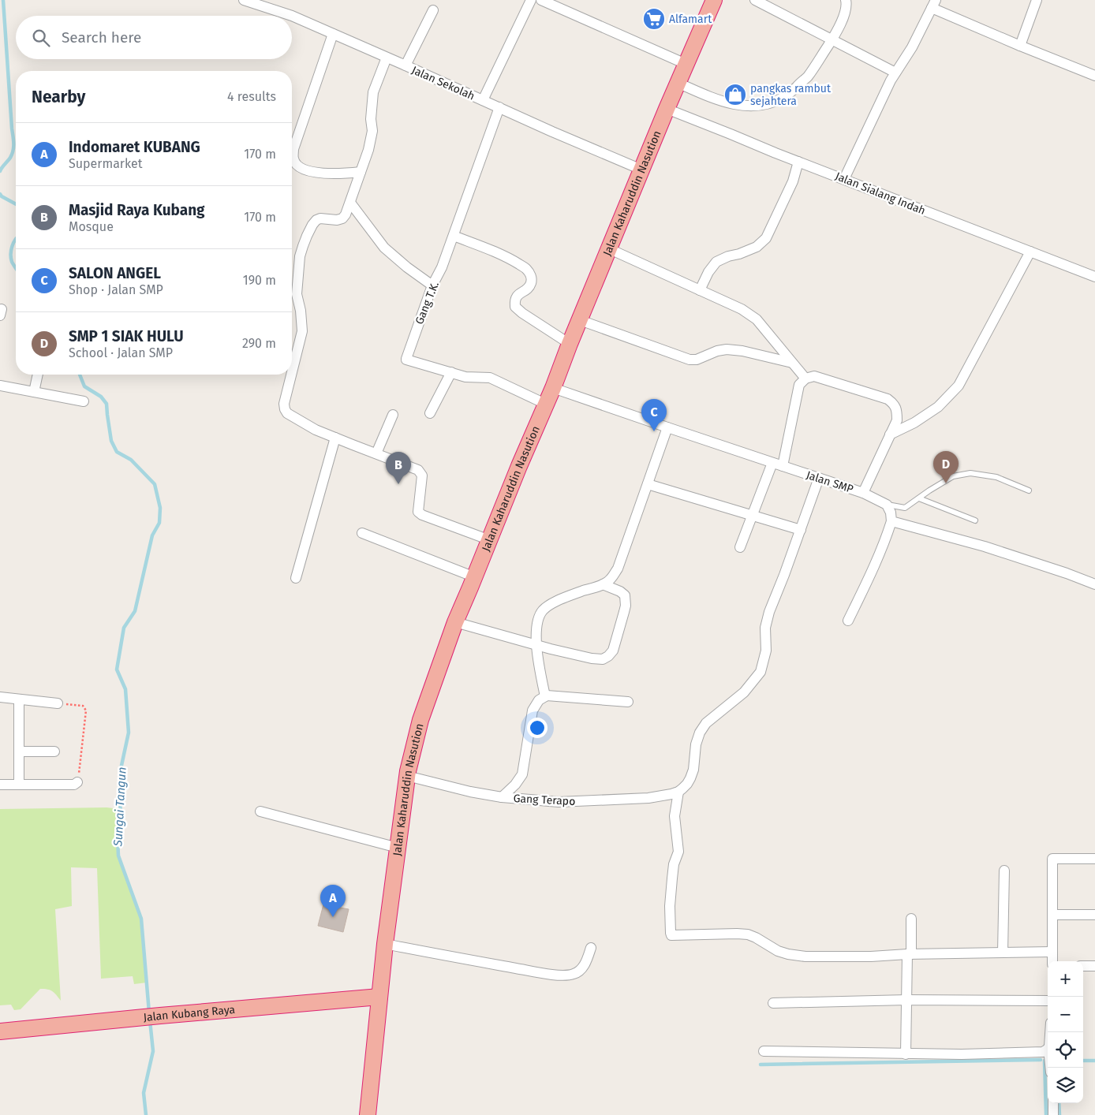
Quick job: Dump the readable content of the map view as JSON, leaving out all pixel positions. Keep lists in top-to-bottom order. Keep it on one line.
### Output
{"streets":{"highway":["Jalan Kaharuddin Nasution","Jalan Kubang Raya"],"street":["Jalan Sekolah","Jalan Sialang Indah","Gang T.K.","Jalan SMP","Gang Terapo"]},"crossings":[["Jalan Sekolah","Jalan Kaharuddin Nasution"],["Jalan Sekolah","Gang T.K."],["Jalan Kaharuddin Nasution","Jalan Sialang Indah"],["Jalan Kaharuddin Nasution","Gang T.K."],["Jalan Kaharuddin Nasution","Jalan SMP"],["Jalan Kaharuddin Nasution","Gang Terapo"],["Jalan Kaharuddin Nasution","Jalan Kubang Raya"]],"water":["Sungai Tangun"],"places":{"supermarket":["Alfamart"],"shop":["pangkas rambut sejahtera"]},"page":{"search":"Search here","heading":["Nearby","4 results"],"list":[{"mark":"A","name":"Indomaret KUBANG","note":"Supermarket","value":"170 m"},{"mark":"B","name":"Masjid Raya Kubang","note":"Mosque","value":"170 m"},{"mark":"C","name":"SALON ANGEL","note":"Shop · Jalan SMP","value":"190 m"},{"mark":"D","name":"SMP 1 SIAK HULU","note":"School · Jalan SMP","value":"290 m"}],"pins":["C","D","B","A"],"map_buttons":["+","−"]}}
